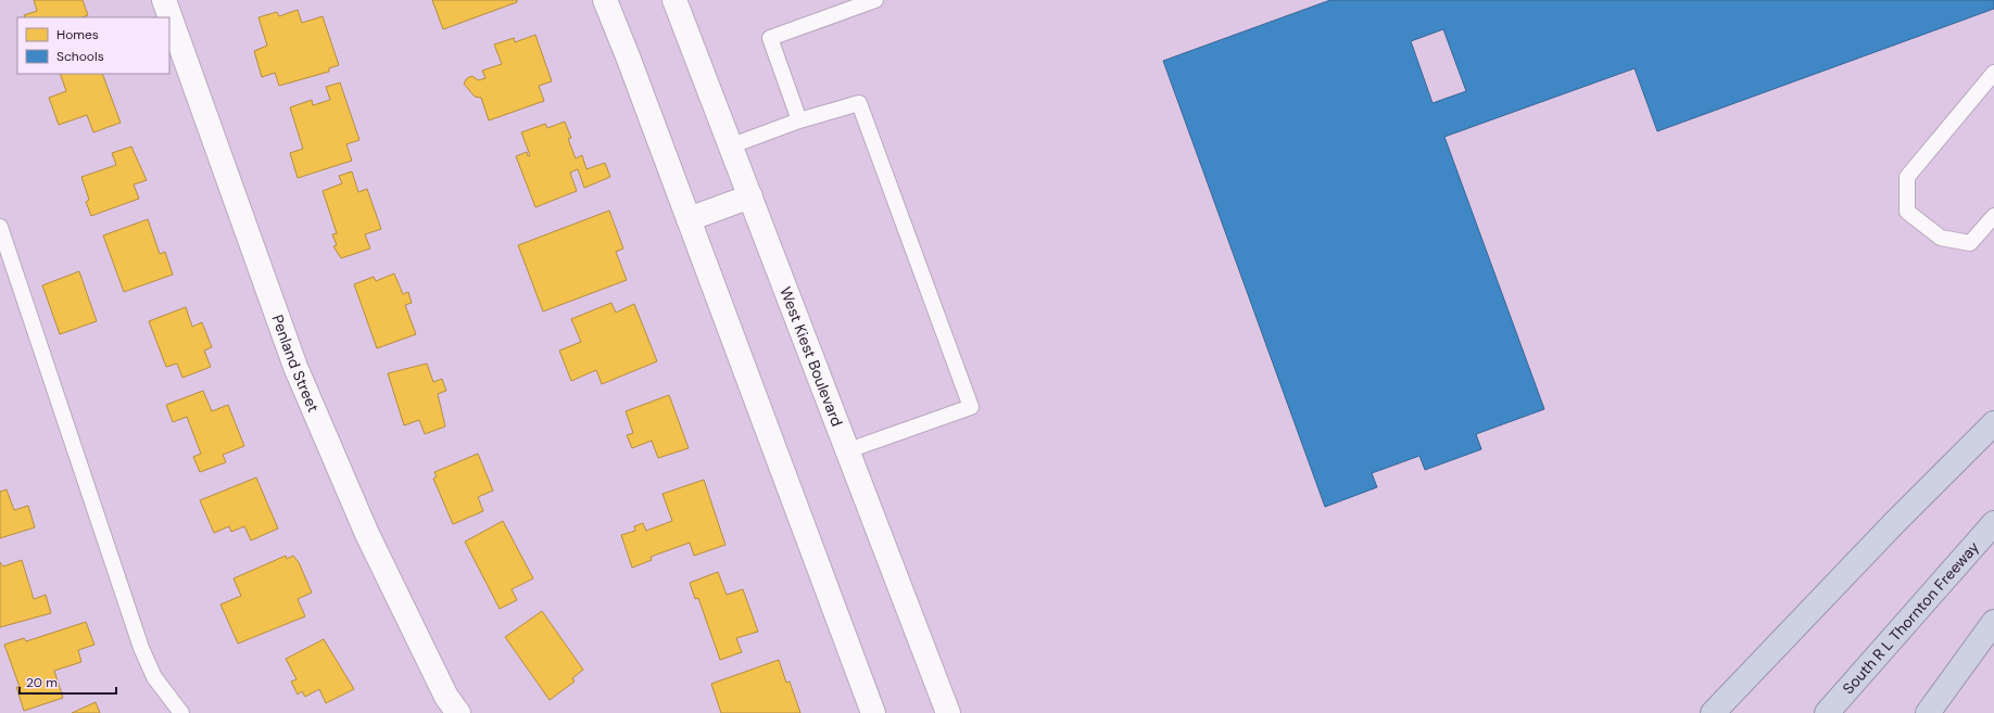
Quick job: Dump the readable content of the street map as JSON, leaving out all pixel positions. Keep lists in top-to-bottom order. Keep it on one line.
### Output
{"streets":{"highway":["South R L Thornton Freeway"],"main road":["West Kiest Boulevard","Penland Street"]},"legend":["Homes","Schools"],"scale_bar":"20 m"}
